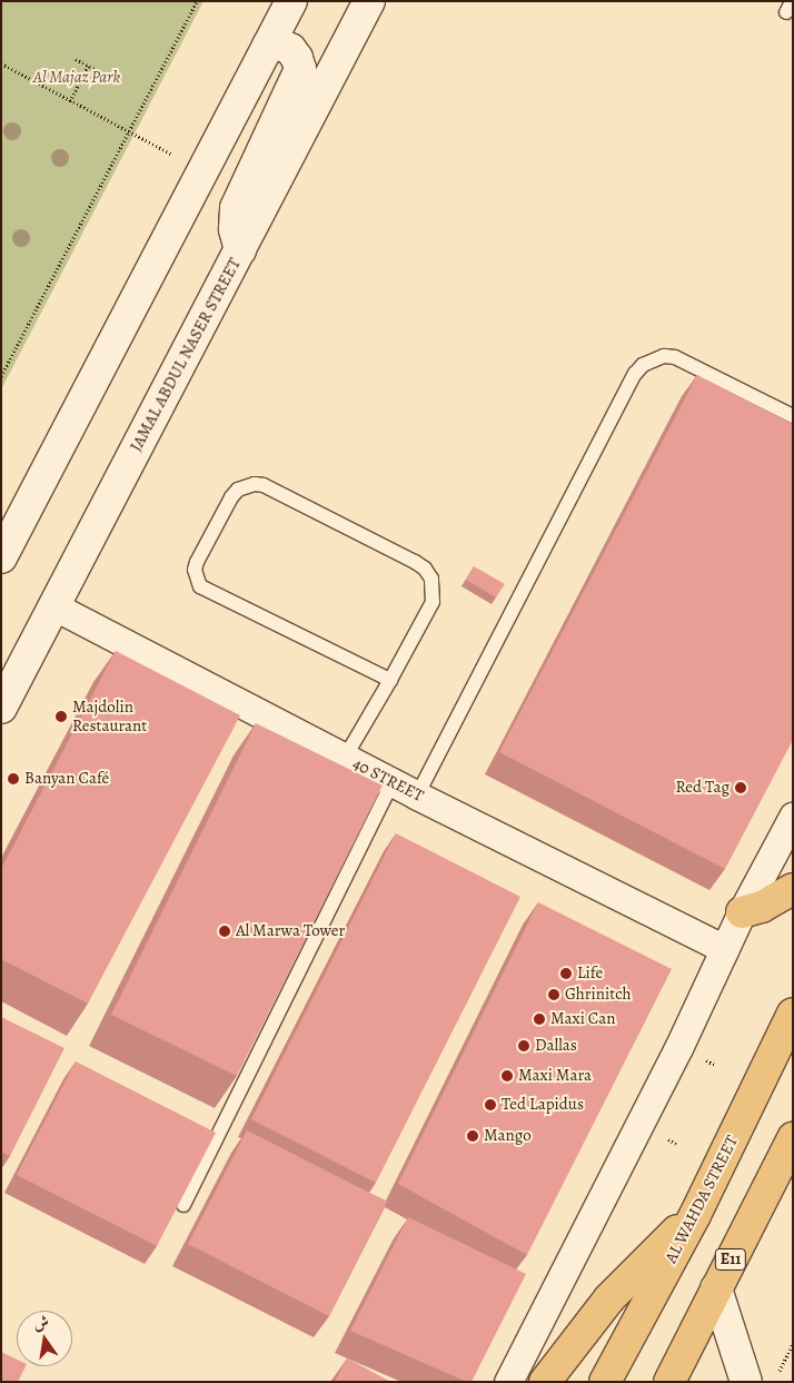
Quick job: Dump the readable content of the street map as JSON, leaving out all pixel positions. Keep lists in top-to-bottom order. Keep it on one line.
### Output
{"streets":{"highway":["AL WAHDA STREET","E11"],"street":["JAMAL ABDUL NASER STREET","40 STREET"]},"crossings":[["JAMAL ABDUL NASER STREET","40 STREET"]],"parks":["Al Majaz Park"],"places":["Majdolin Restaurant","Banyan Café","Red Tag","Al Marwa Tower","Life","Ghrinitch","Maxi Can","Dallas","Maxi Mara","Ted Lapidus","Mango"],"north":"top"}
